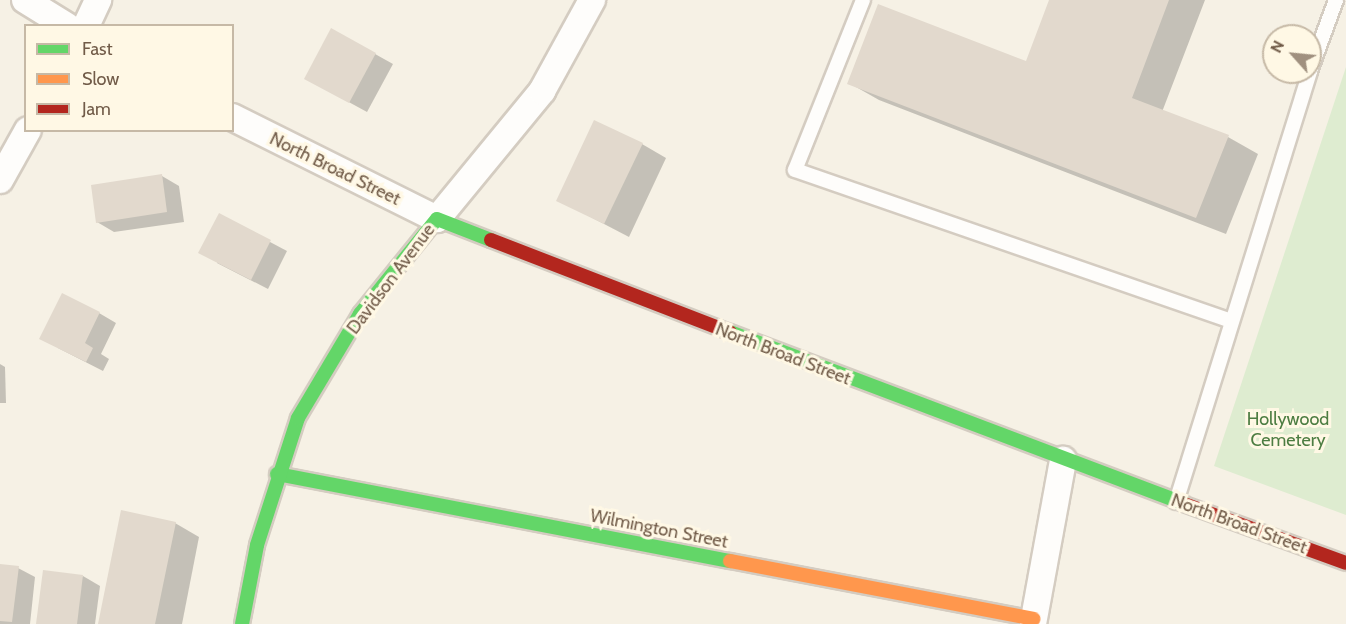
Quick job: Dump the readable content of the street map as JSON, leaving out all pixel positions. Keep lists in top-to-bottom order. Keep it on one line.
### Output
{"streets":{"street":["North Broad Street","Davidson Avenue","Wilmington Street"]},"crossings":[["North Broad Street","Davidson Avenue"],["Davidson Avenue","Wilmington Street"]],"parks":["Hollywood Cemetery"],"legend":["Fast","Slow","Jam"],"north":"top left"}
